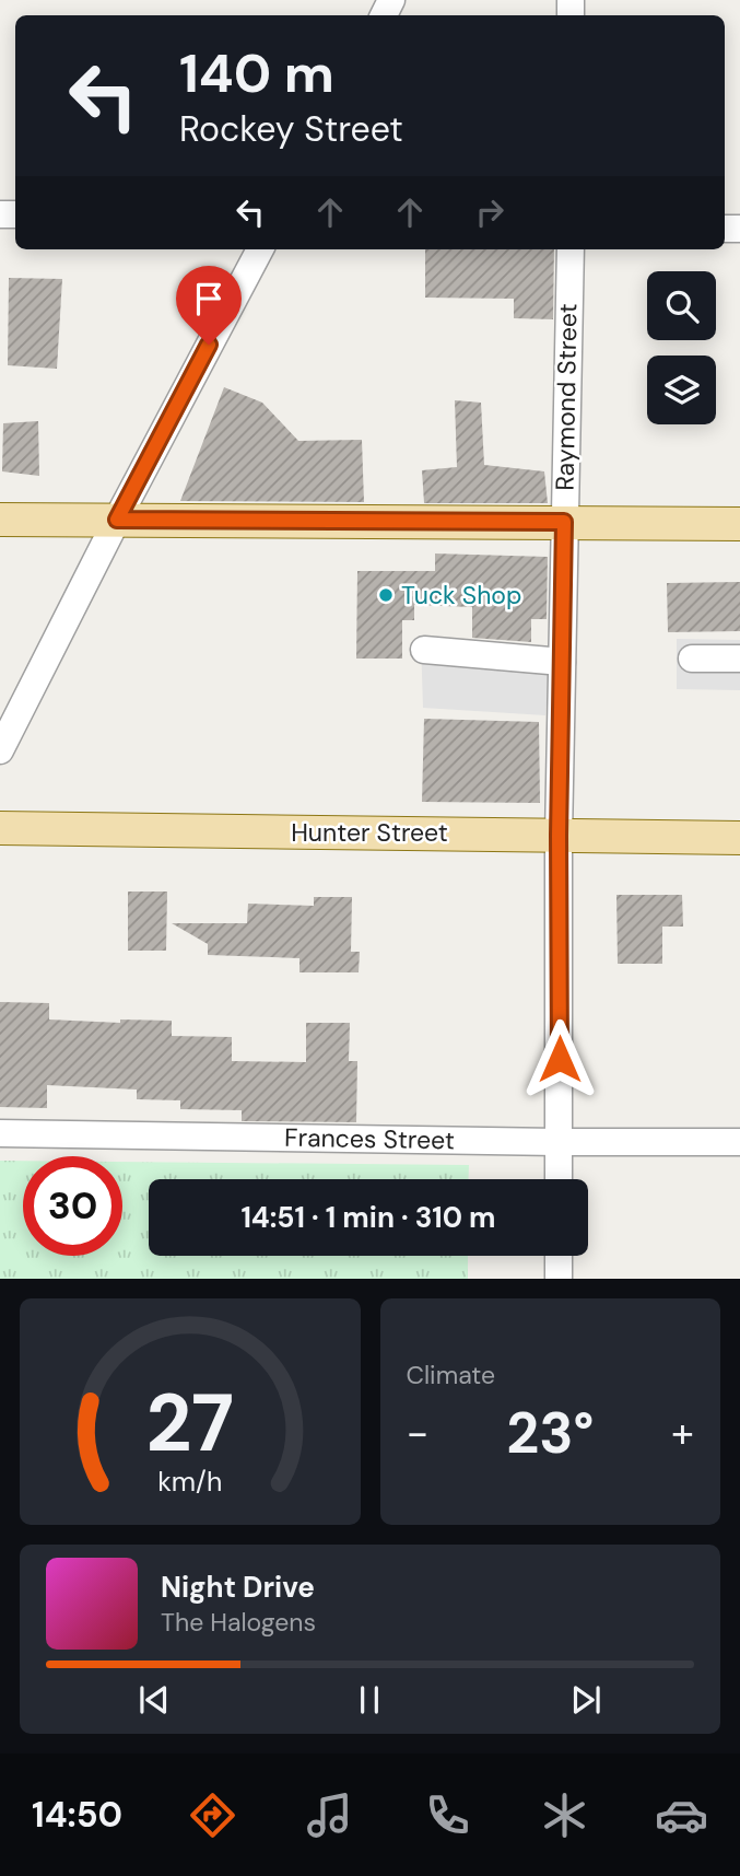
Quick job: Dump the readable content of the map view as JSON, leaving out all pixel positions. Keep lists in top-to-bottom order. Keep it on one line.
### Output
{"streets":{"main road":["Hunter Street"],"street":["Raymond Street","Frances Street"]},"crossings":[["Raymond Street","Hunter Street"],["Raymond Street","Frances Street"]],"places":["Tuck Shop"],"page":{"turn":["140 m","Rockey Street"],"limit":"30","trip":"14:51 · 1 min · 310 m","tile":"Climate","heat":["−","23°","+"],"song":["Night Drive","The Halogens"],"tabs":"14:50","gauge":["27","km/h"]}}
